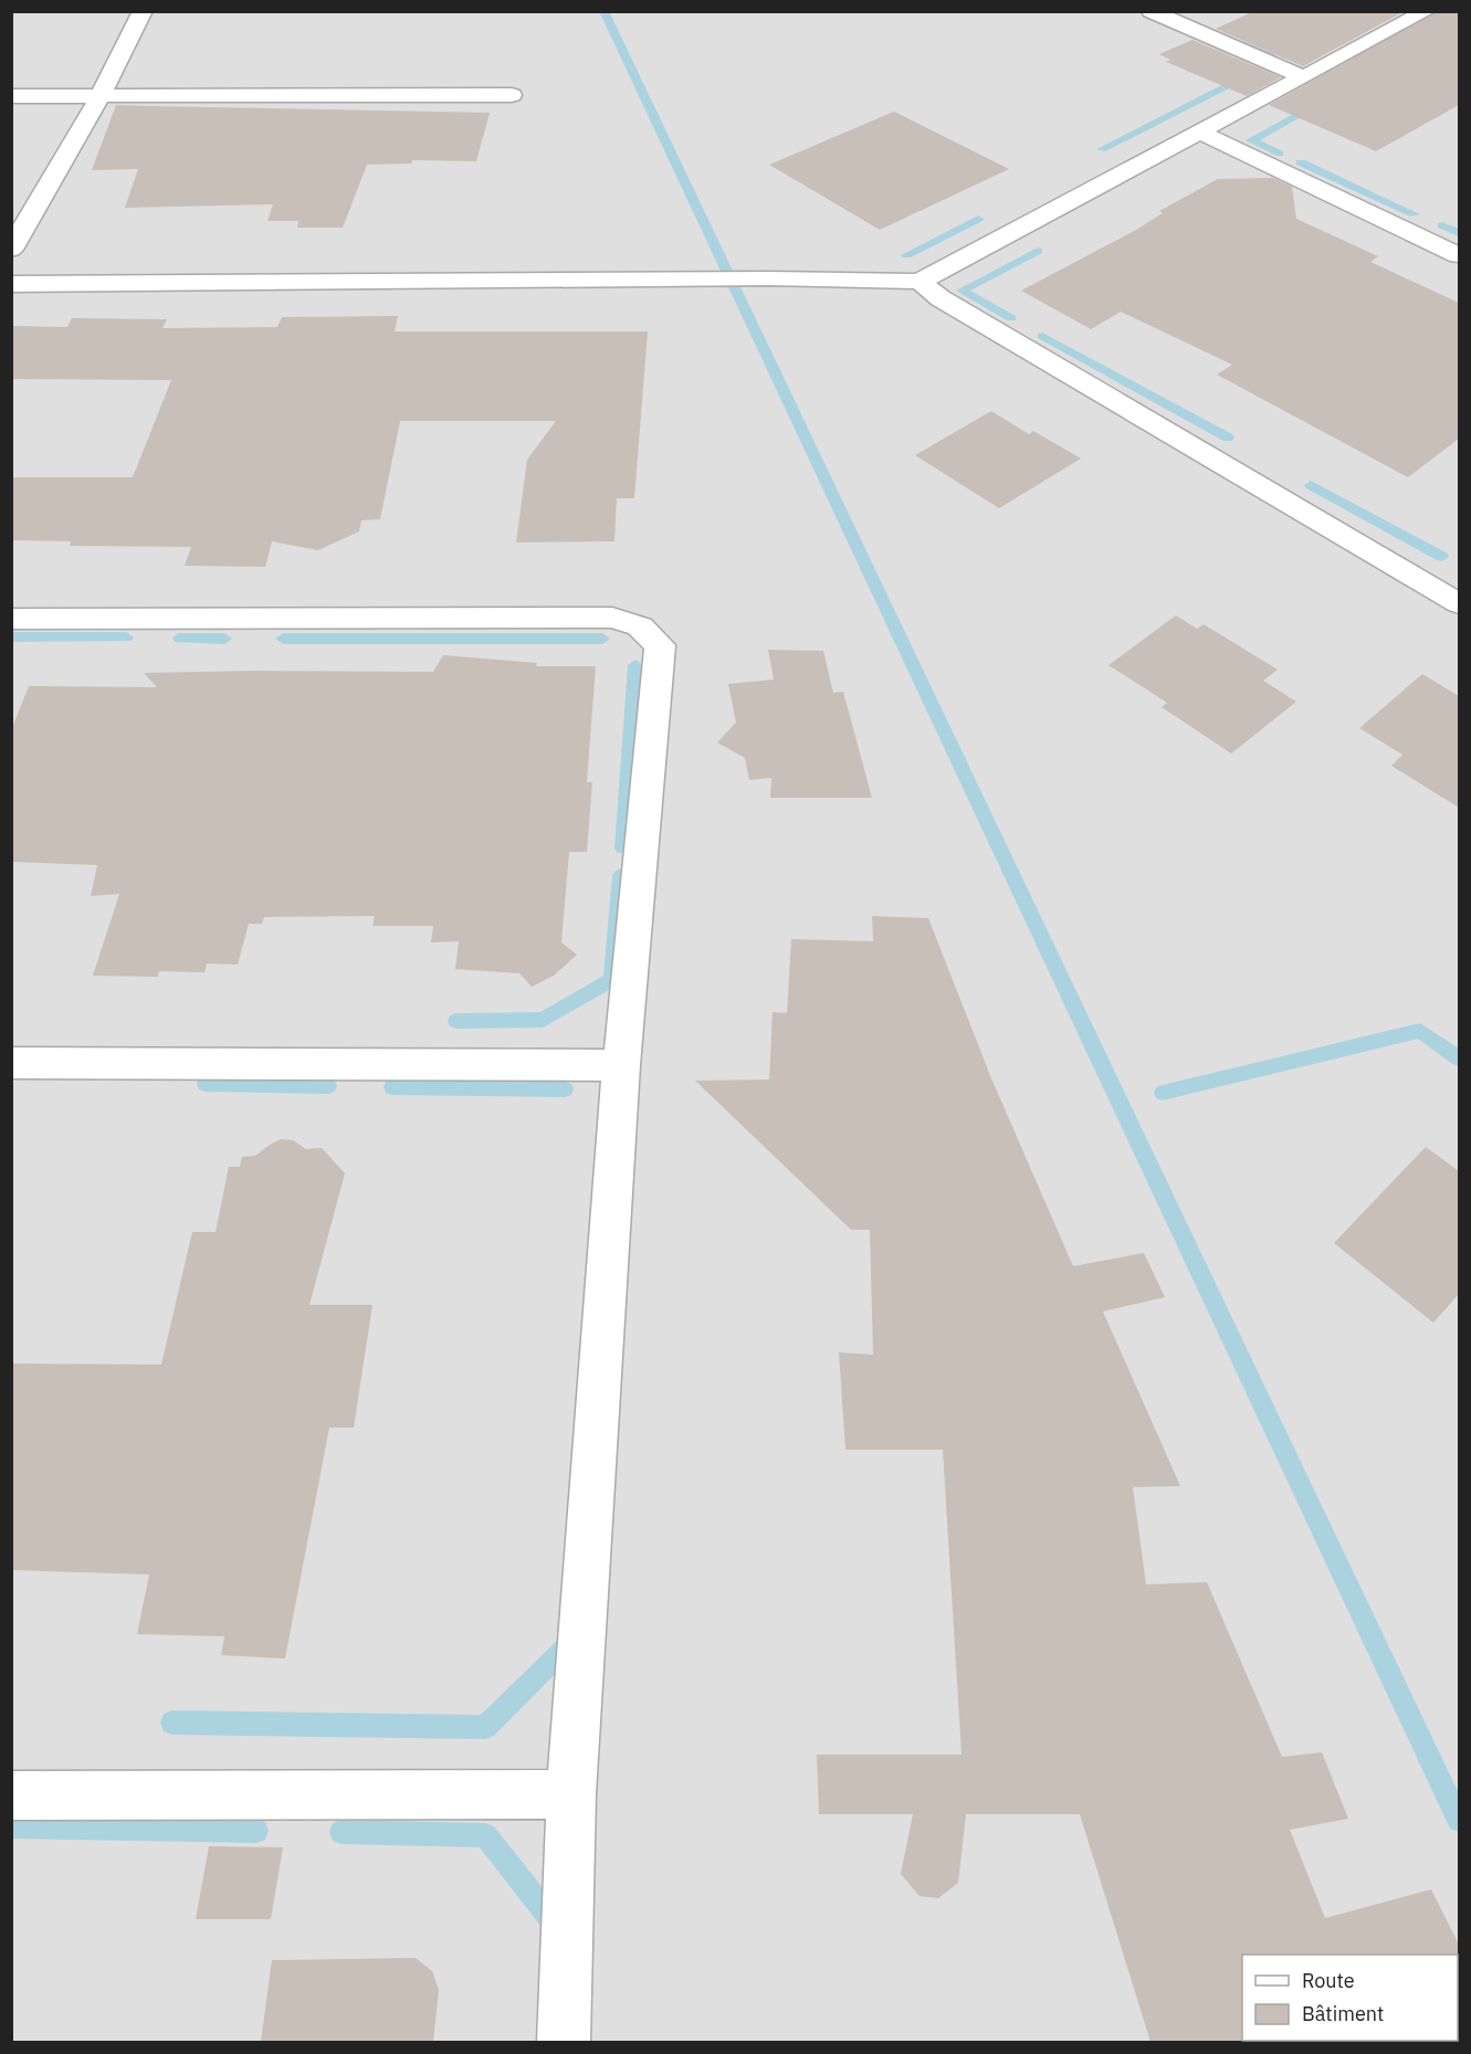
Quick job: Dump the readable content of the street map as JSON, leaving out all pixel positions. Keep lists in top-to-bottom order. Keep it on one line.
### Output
{"legend":["Route","Bâtiment"]}
